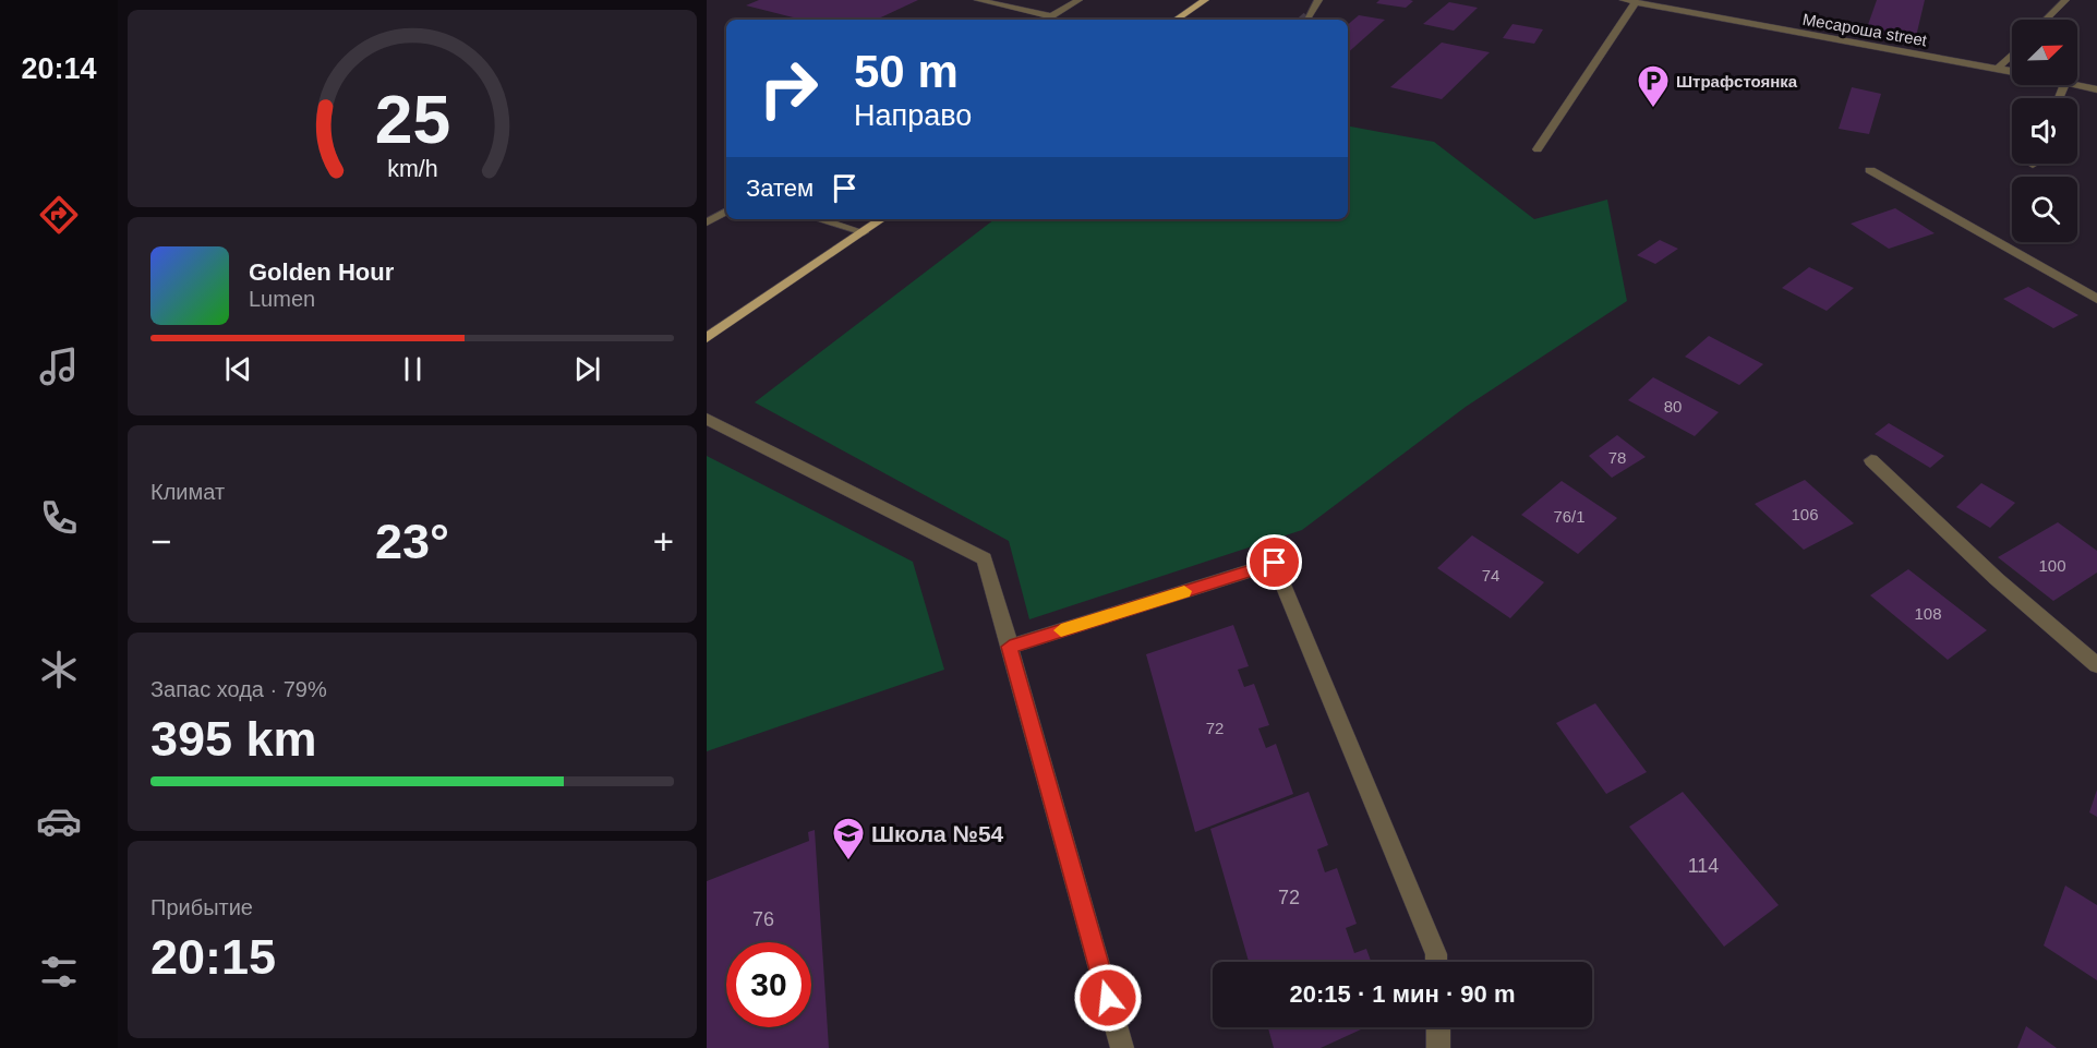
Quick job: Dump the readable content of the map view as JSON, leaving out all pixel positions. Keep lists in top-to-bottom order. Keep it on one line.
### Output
{"streets":{"street":["Месароша street"]},"places":{"parking":["Штрафстоянка"],"school or university":["Школа №54"]},"house_numbers":["80","78","106","76/1","100","74","108","72","114","72","76"],"north":"top right","page":{"tabs":"20:14","turn":["50 m","Направо"],"then":"Затем","song":["Golden Hour","Lumen"],"tile":["Климат",["Запас хода · 79%","395 km"],["Прибытие","20:15"]],"heat":["−","23°","+"],"limit":"30","trip":"20:15 · 1 мин · 90 m","gauge":["25","km/h"]}}
